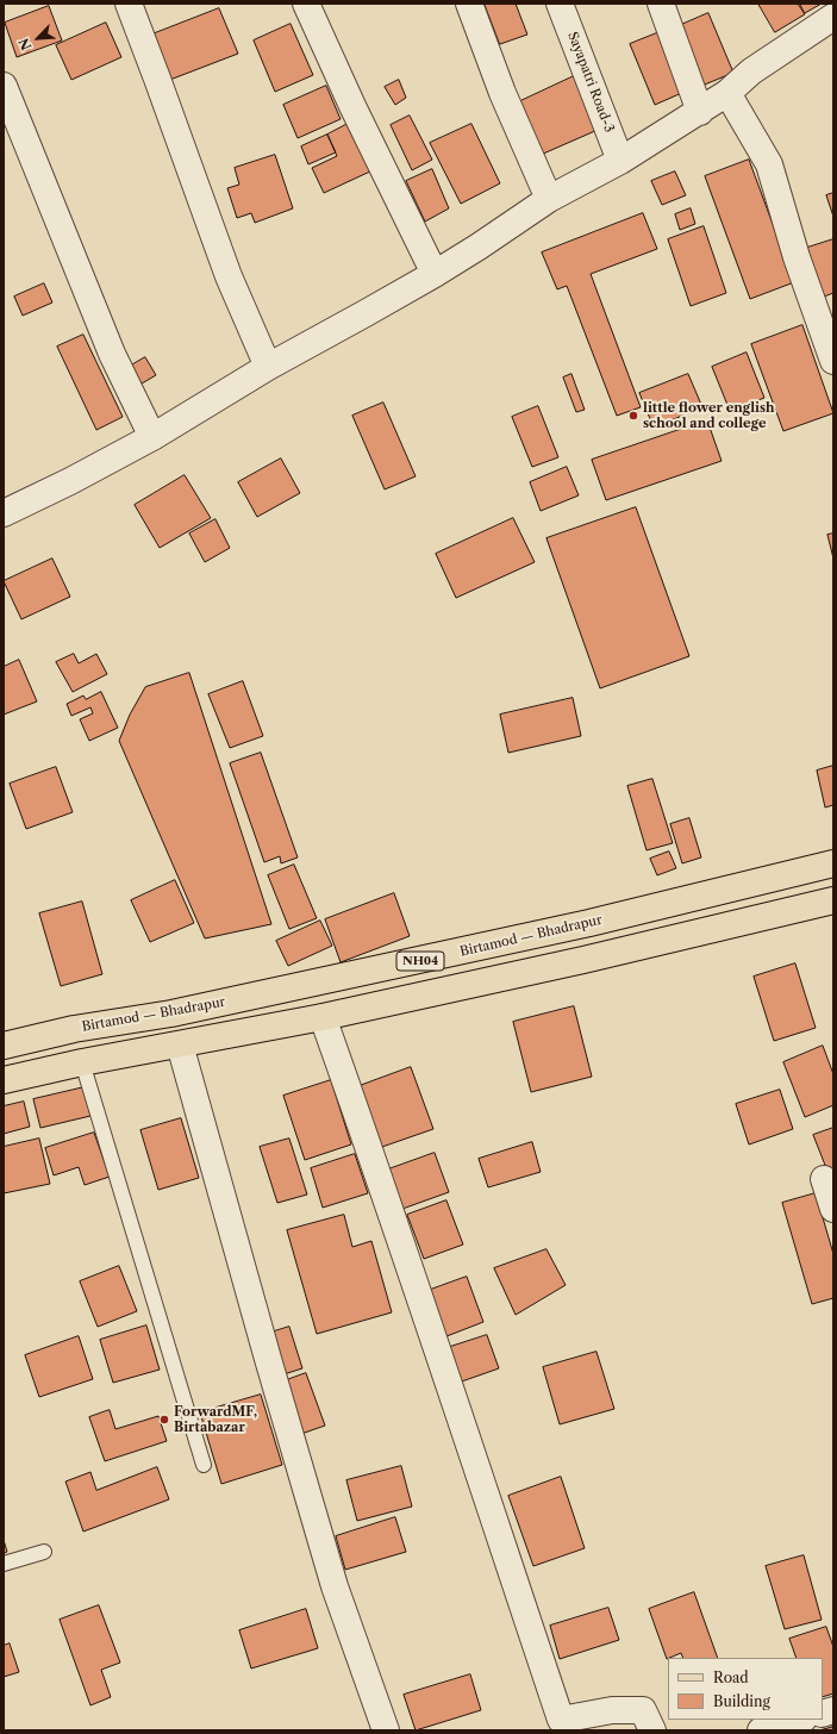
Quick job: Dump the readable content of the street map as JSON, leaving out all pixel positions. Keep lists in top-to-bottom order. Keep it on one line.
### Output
{"streets":{"main road":["Birtamod — Bhadrapur","NH04"],"street":["Sayapatri Road-3"]},"places":["little flower english school and college","ForwardMF, Birtabazar"],"legend":["Road","Building"],"north":"bottom left"}
